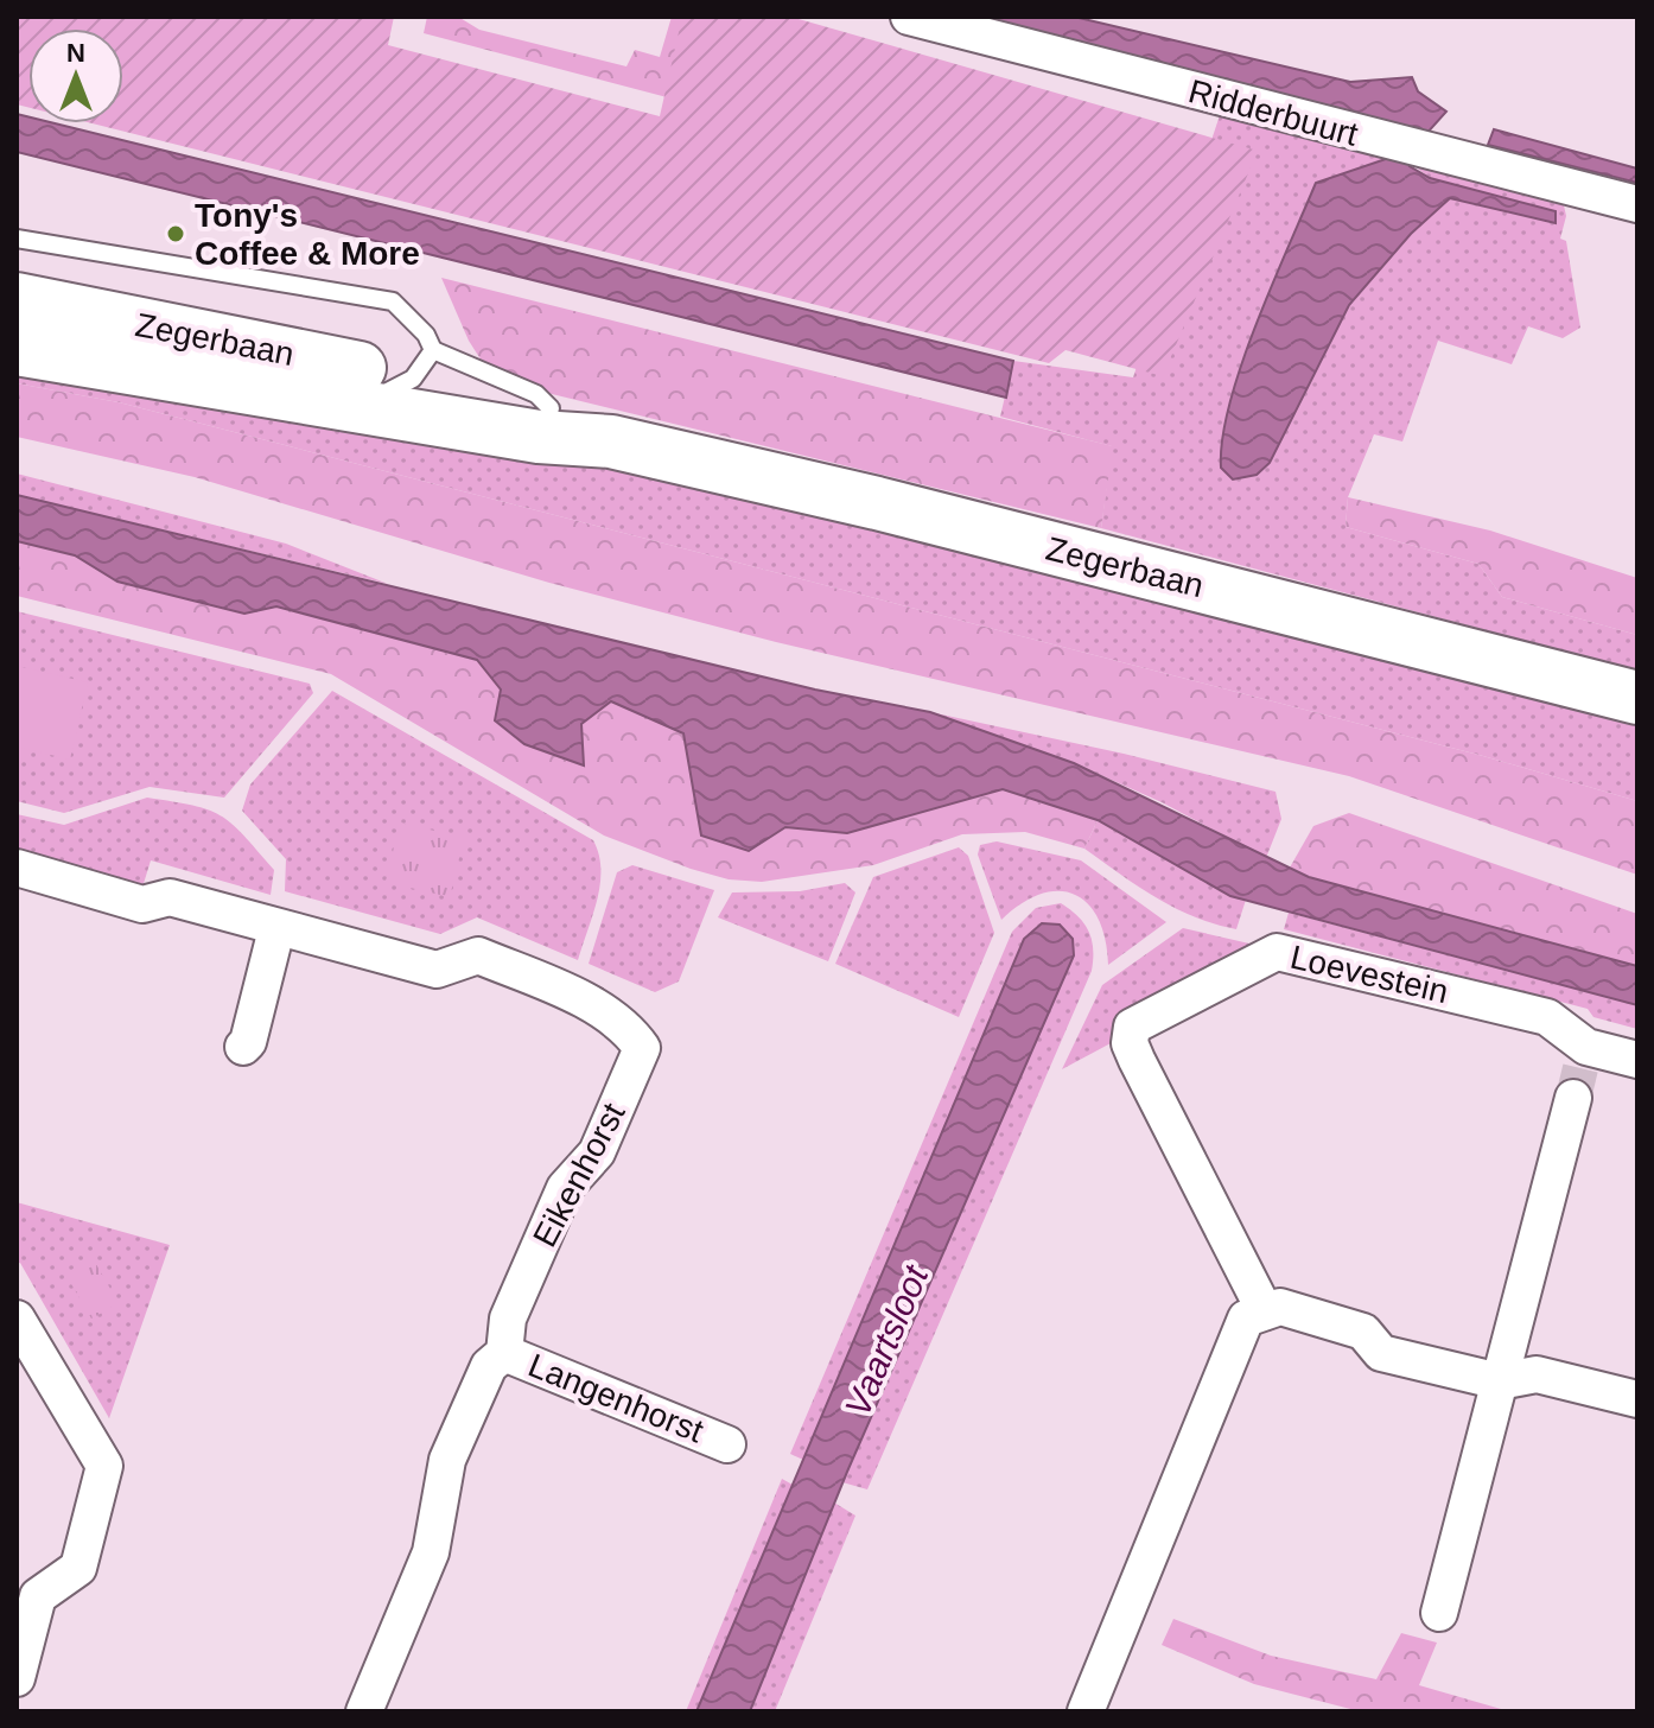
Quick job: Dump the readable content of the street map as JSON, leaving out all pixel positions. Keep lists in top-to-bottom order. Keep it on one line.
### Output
{"streets":{"main road":["Zegerbaan"],"street":["Ridderbuurt","Loevestein","Eikenhorst","Langenhorst"]},"crossings":[["Eikenhorst","Langenhorst"]],"water":["Vaartsloot"],"places":["Tony's Coffee & More"],"north":"top"}
